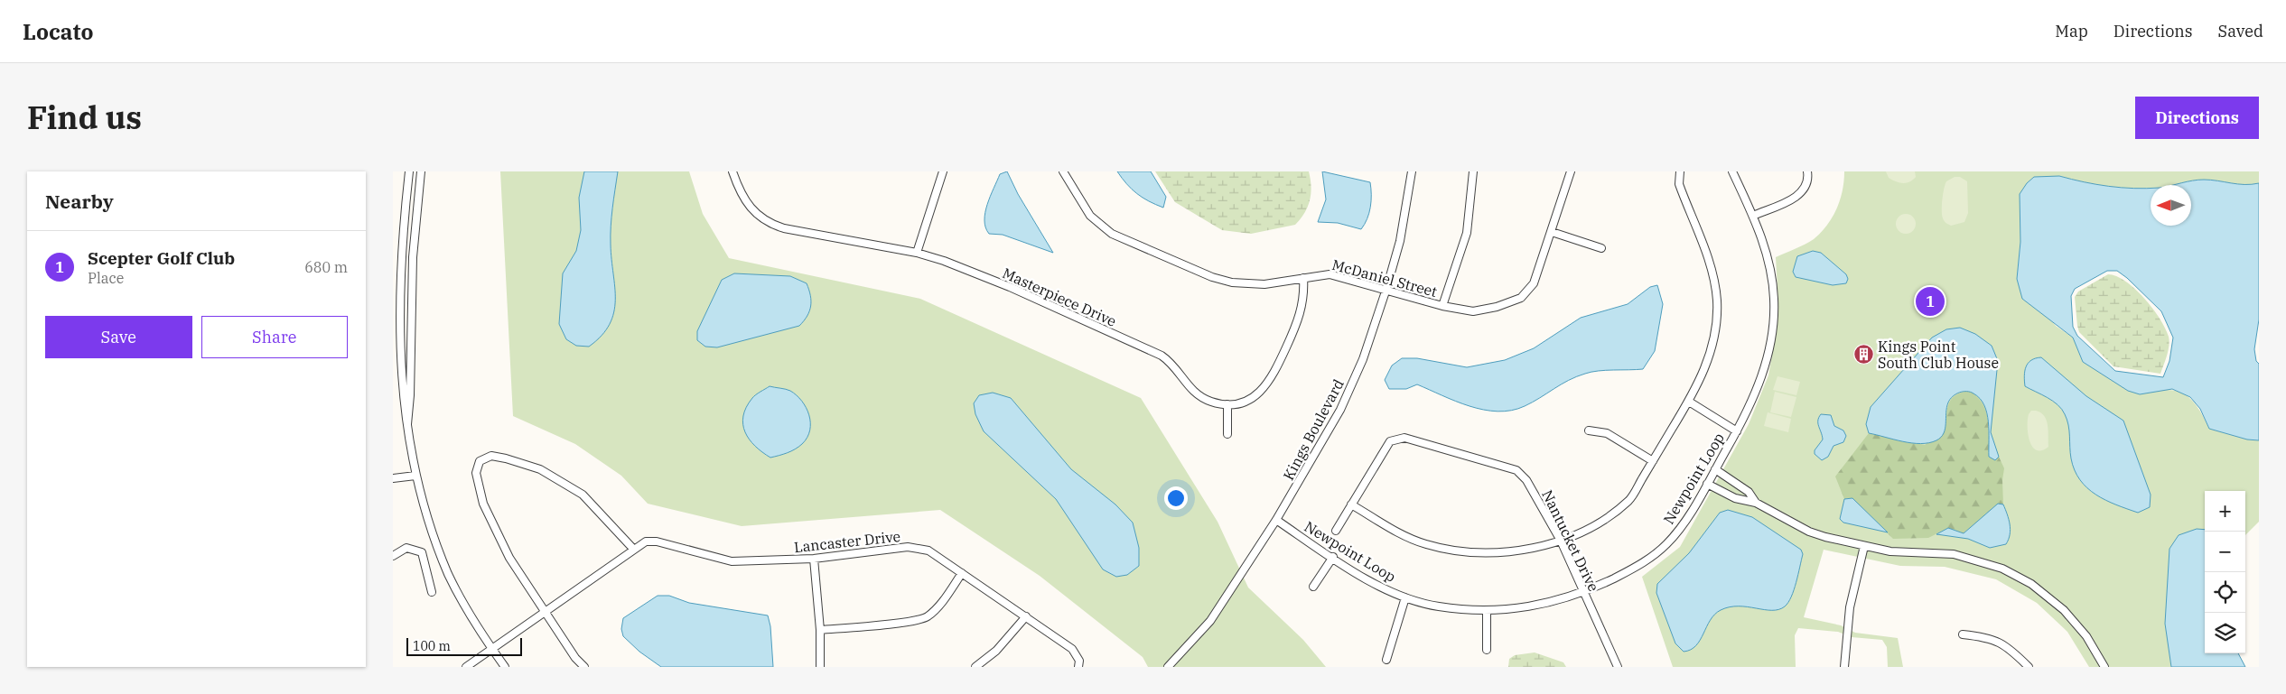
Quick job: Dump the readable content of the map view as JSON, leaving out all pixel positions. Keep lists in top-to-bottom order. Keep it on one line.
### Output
{"streets":{"street":["McDaniel Street","Masterpiece Drive","Kings Boulevard","Newpoint Loop","Nantucket Drive","Lancaster Drive"]},"crossings":[["McDaniel Street","Masterpiece Drive"],["McDaniel Street","Kings Boulevard"],["Kings Boulevard","Newpoint Loop"],["Newpoint Loop","Nantucket Drive"]],"places":{"building":["Kings Point South Club House"]},"scale_bar":"100 m","north":"left","page":{"header":"Locato","nav":["Map","Directions","Saved"],"title":"Find us","buttons":["Directions",["Save","Share"]],"heading":"Nearby","list":[{"mark":"1","name":"Scepter Golf Club","note":"Place","value":"680 m"}],"pins":"1","map_buttons":["+","−"],"scale":"100 m"}}
